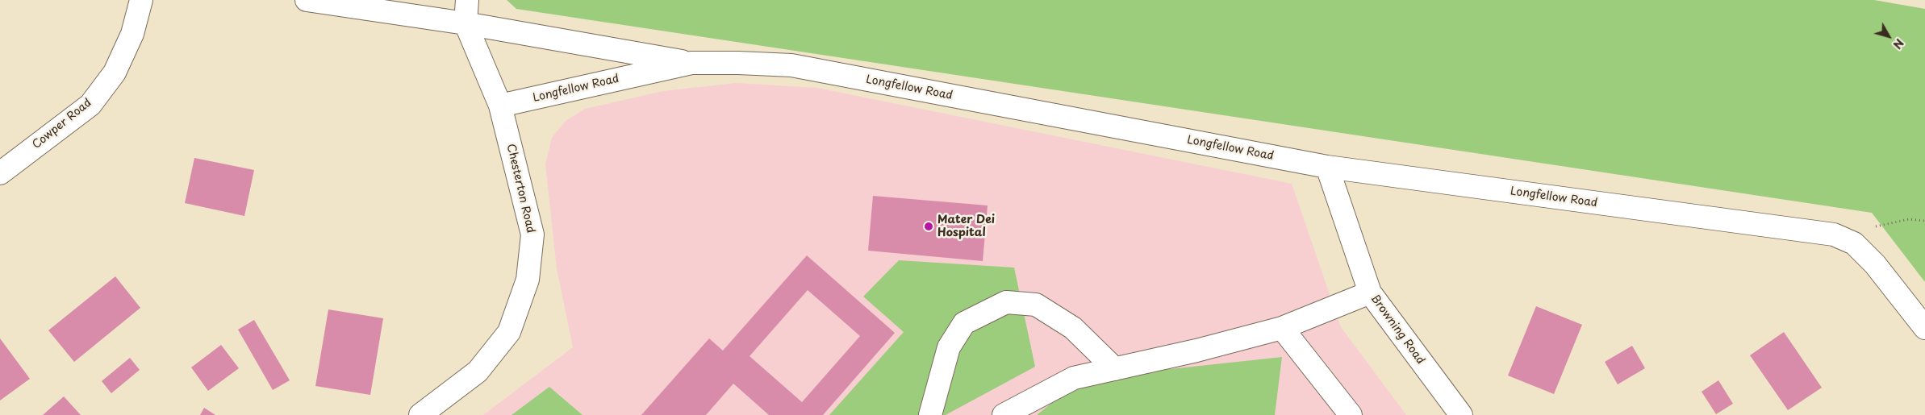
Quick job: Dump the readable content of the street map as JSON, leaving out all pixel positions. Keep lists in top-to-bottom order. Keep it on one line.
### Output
{"streets":{"street":["Longfellow Road","Cowper Road","Chesterton Road","Browning Road"]},"crossings":[["Longfellow Road","Chesterton Road"],["Longfellow Road","Browning Road"]],"places":["Mater Dei Hospital"],"north":"bottom right"}
